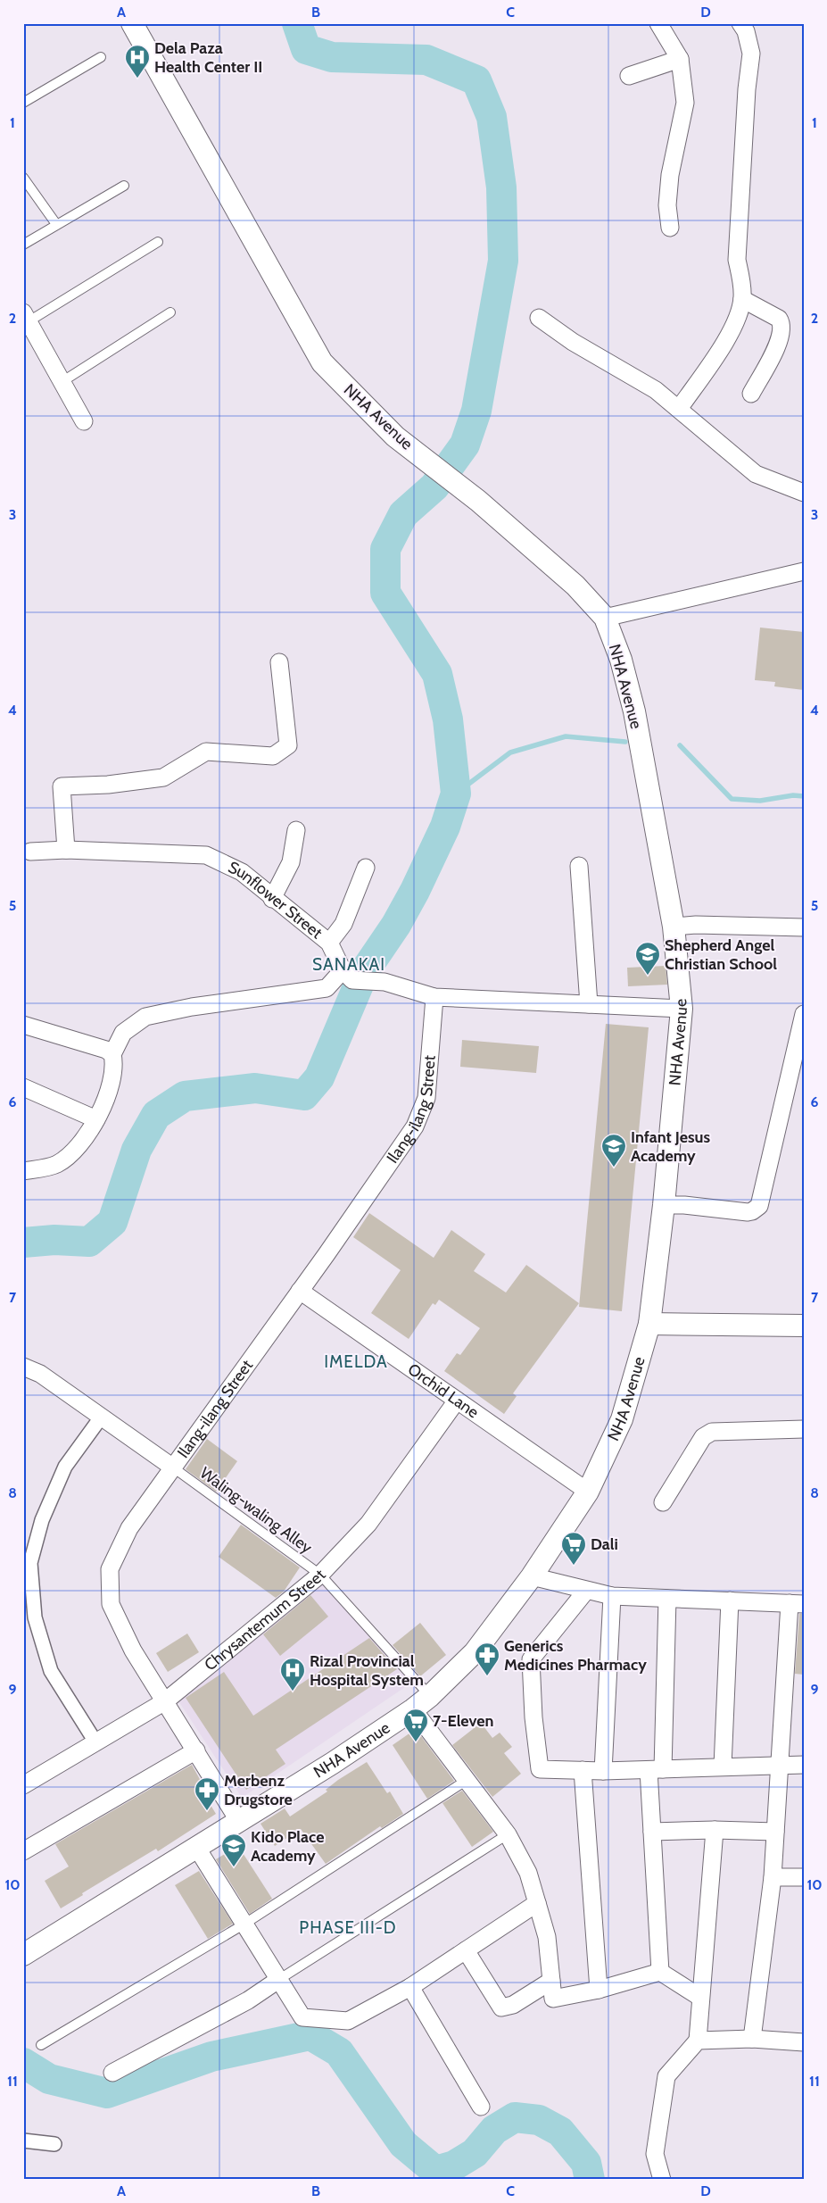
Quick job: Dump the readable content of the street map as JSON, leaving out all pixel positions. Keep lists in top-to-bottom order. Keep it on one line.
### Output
{"streets":{"street":["NHA Avenue","Sunflower Street","Ilang-ilang Street","Orchid Lane","Chrysantemum Street"],"lane":["Waling-waling Alley"]},"crossings":[["NHA Avenue","Ilang-ilang Street"],["NHA Avenue","Orchid Lane"],["NHA Avenue","Waling-waling Alley"],["Ilang-ilang Street","Orchid Lane"],["Ilang-ilang Street","Waling-waling Alley"],["Ilang-ilang Street","Chrysantemum Street"],["Orchid Lane","Chrysantemum Street"],["Waling-waling Alley","Chrysantemum Street"]],"districts":["SANAKAI","IMELDA","PHASE III-D"],"places":{"hospital":["Dela Paza Health Center II","Rizal Provincial Hospital System"],"school or university":["Shepherd Angel Christian School","Infant Jesus Academy","Kido Place Academy"],"supermarket":["Dali","7-Eleven"],"pharmacy":["Generics Medicines Pharmacy","Merbenz Drugstore"]},"grid":{"columns":["A","B","C","D"],"rows":["1","2","3","4","5","6","7","8","9","10","11"]}}
